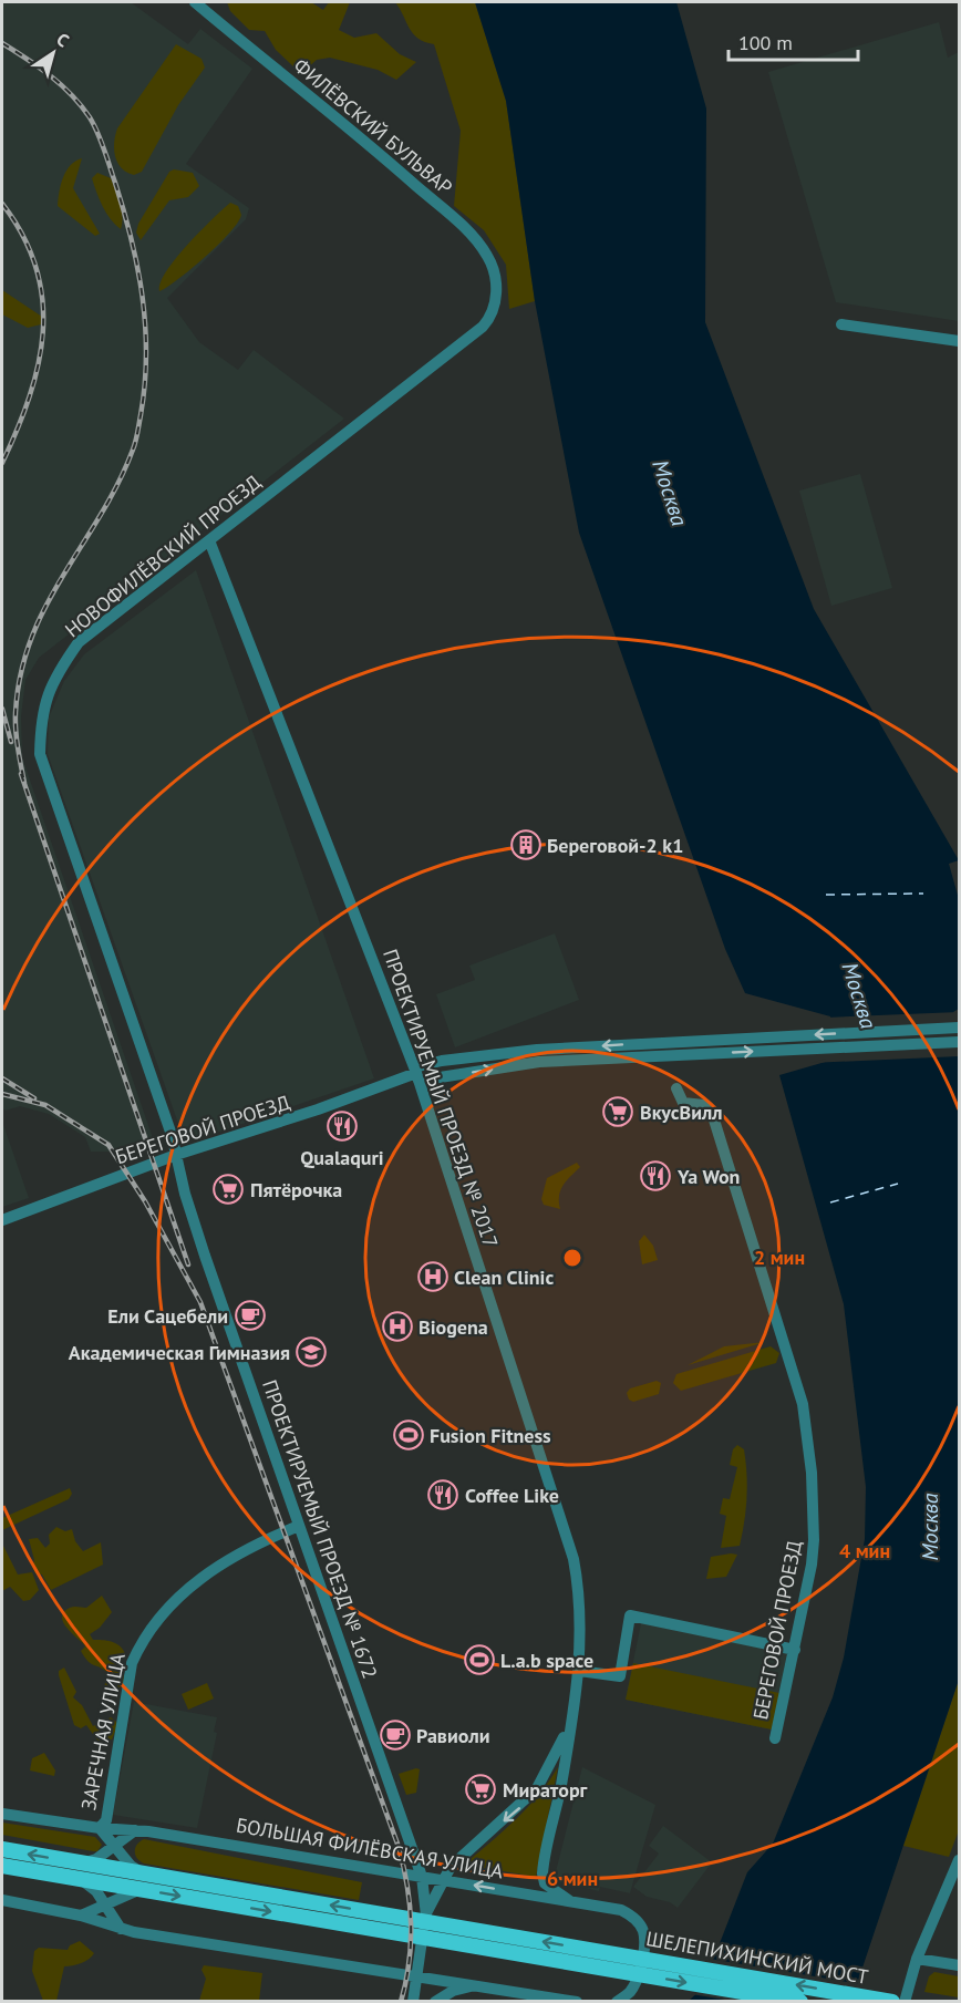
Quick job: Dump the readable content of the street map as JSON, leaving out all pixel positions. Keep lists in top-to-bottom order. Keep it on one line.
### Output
{"streets":{"main road":["ШЕЛЕПИХИНСКИЙ МОСТ"],"street":["ФИЛЁВСКИЙ БУЛЬВАР","НОВОФИЛЁВСКИЙ ПРОЕЗД","ПРОЕКТИРУЕМЫЙ ПРОЕЗД № 2017","БЕРЕГОВОЙ ПРОЕЗД","ПРОЕКТИРУЕМЫЙ ПРОЕЗД № 1672","ЗАРЕЧНАЯ УЛИЦА","БОЛЬШАЯ ФИЛЁВСКАЯ УЛИЦА"]},"crossings":[["ФИЛЁВСКИЙ БУЛЬВАР","НОВОФИЛЁВСКИЙ ПРОЕЗД"],["НОВОФИЛЁВСКИЙ ПРОЕЗД","ПРОЕКТИРУЕМЫЙ ПРОЕЗД № 2017"],["НОВОФИЛЁВСКИЙ ПРОЕЗД","БЕРЕГОВОЙ ПРОЕЗД"],["НОВОФИЛЁВСКИЙ ПРОЕЗД","ПРОЕКТИРУЕМЫЙ ПРОЕЗД № 1672"],["ПРОЕКТИРУЕМЫЙ ПРОЕЗД № 2017","БЕРЕГОВОЙ ПРОЕЗД"],["ПРОЕКТИРУЕМЫЙ ПРОЕЗД № 2017","ПРОЕКТИРУЕМЫЙ ПРОЕЗД № 1672"],["ПРОЕКТИРУЕМЫЙ ПРОЕЗД № 2017","БОЛЬШАЯ ФИЛЁВСКАЯ УЛИЦА"],["БЕРЕГОВОЙ ПРОЕЗД","ПРОЕКТИРУЕМЫЙ ПРОЕЗД № 1672"],["ПРОЕКТИРУЕМЫЙ ПРОЕЗД № 1672","ЗАРЕЧНАЯ УЛИЦА"],["ПРОЕКТИРУЕМЫЙ ПРОЕЗД № 1672","БОЛЬШАЯ ФИЛЁВСКАЯ УЛИЦА"],["ЗАРЕЧНАЯ УЛИЦА","БОЛЬШАЯ ФИЛЁВСКАЯ УЛИЦА"]],"water":["Москва"],"places":{"building":["Береговой-2 k1"],"supermarket":["ВкусВилл","Пятёрочка","Мираторг"],"restaurant":["Qualaquri","Ya Won","Coffee Like"],"hospital":["Clean Clinic","Biogena"],"cafe":["Ели Сацебели","Равиоли"],"school or university":["Академическая Гимназия"],"sports":["Fusion Fitness","L.a.b space"]},"scale_bar":"100 m","north":"top right","rings":["2 мин","4 мин","6 мин"]}
